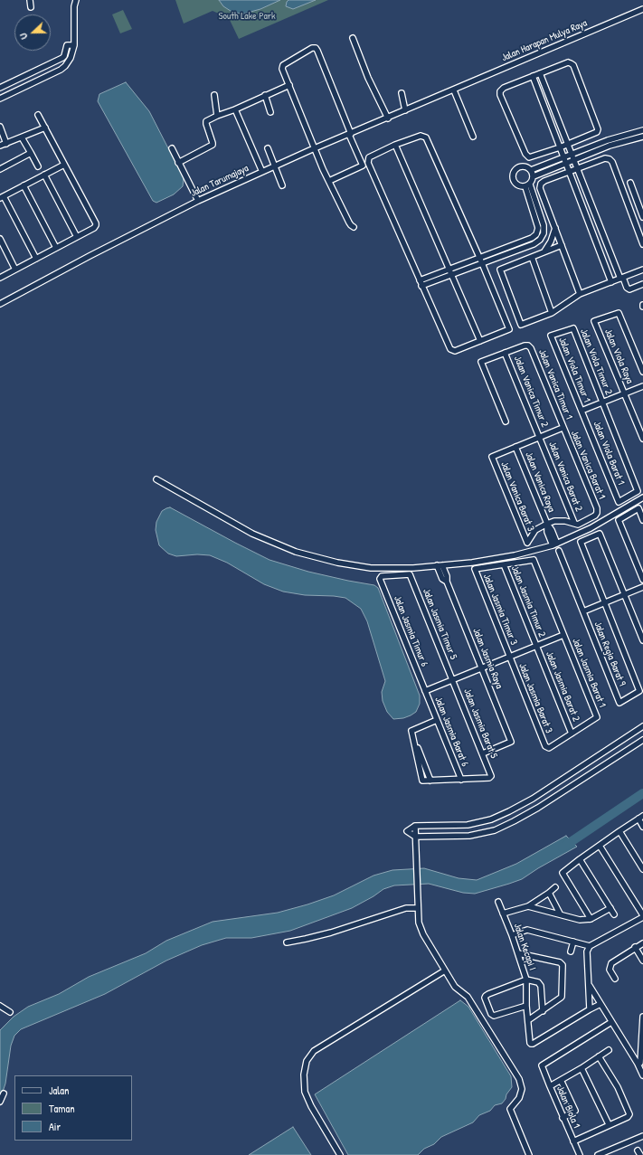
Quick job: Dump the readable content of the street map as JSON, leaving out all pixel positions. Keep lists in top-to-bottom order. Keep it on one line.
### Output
{"streets":{"street":["Jalan Harapan Mulya Raya","Jalan Tarumajaya","Jalan Viola Raya","Jalan Viola Timur 2","Jalan Viola Timur 1","Jalan Vanica Timur 1","Jalan Vanica Timur 2","Jalan Viola Barat 1","Jalan Vanica Barat 1","Jalan Vanica Barat 2","Jalan Vanica Raya","Jalan Vanica Barat 3","Jalan Jasmia Timur 2","Jalan Jasmia Timur 3","Jalan Jasmia Timur 5","Jalan Jasmia Timur 6","Jalan Regia Barat 9","Jalan Jasmia Raya","Jalan Jasmia Barat 1","Jalan Jasmia Barat 2","Jalan Jasmia Barat 3","Jalan Jasmia Barat 5","Jalan Jasmia Barat 6","Jalan Kecapi I","Jalan Biola 1"]},"crossings":[["Jalan Harapan Mulya Raya","Jalan Tarumajaya"],["Jalan Viola Timur 2","Jalan Viola Timur 1"],["Jalan Viola Timur 2","Jalan Viola Barat 1"],["Jalan Viola Timur 1","Jalan Viola Barat 1"],["Jalan Vanica Timur 1","Jalan Vanica Timur 2"],["Jalan Vanica Timur 1","Jalan Vanica Barat 1"],["Jalan Vanica Timur 2","Jalan Vanica Barat 2"],["Jalan Vanica Barat 1","Jalan Vanica Barat 2"],["Jalan Vanica Raya","Jalan Vanica Barat 3"],["Jalan Jasmia Timur 2","Jalan Jasmia Timur 3"],["Jalan Jasmia Timur 2","Jalan Jasmia Barat 1"],["Jalan Jasmia Timur 2","Jalan Jasmia Barat 2"],["Jalan Jasmia Timur 3","Jalan Jasmia Barat 1"],["Jalan Jasmia Timur 3","Jalan Jasmia Barat 3"],["Jalan Jasmia Timur 5","Jalan Jasmia Timur 6"],["Jalan Jasmia Timur 5","Jalan Jasmia Barat 5"],["Jalan Jasmia Timur 6","Jalan Jasmia Barat 6"],["Jalan Jasmia Raya","Jalan Jasmia Barat 5"],["Jalan Jasmia Barat 1","Jalan Jasmia Barat 2"],["Jalan Jasmia Barat 1","Jalan Jasmia Barat 3"],["Jalan Jasmia Barat 2","Jalan Jasmia Barat 3"],["Jalan Jasmia Barat 5","Jalan Jasmia Barat 6"]],"parks":["South Lake Park"],"legend":["Jalan","Taman","Air"],"north":"left"}
